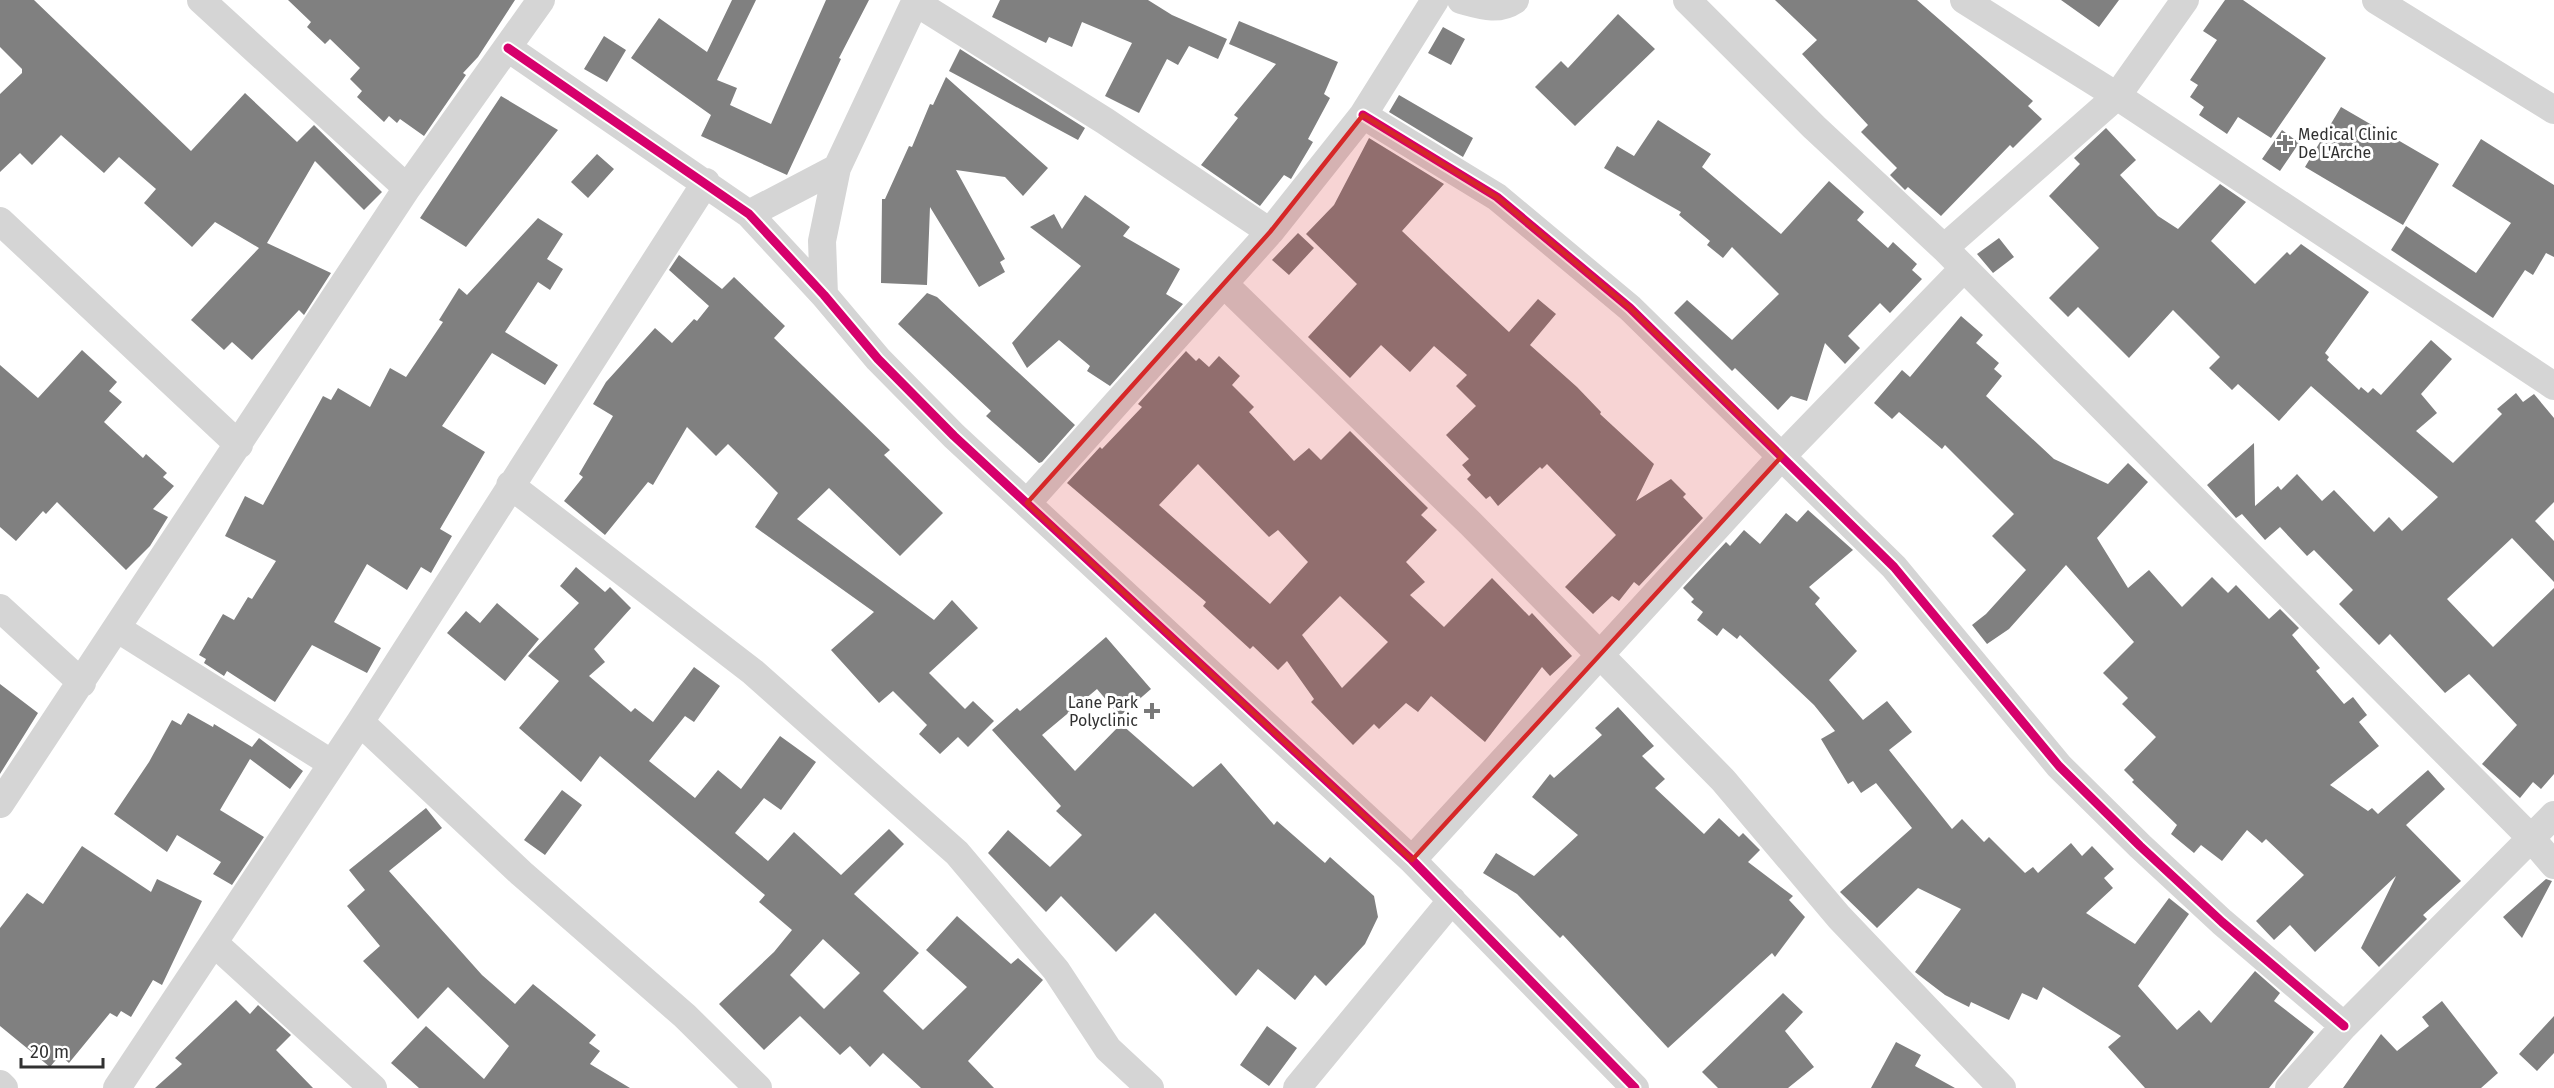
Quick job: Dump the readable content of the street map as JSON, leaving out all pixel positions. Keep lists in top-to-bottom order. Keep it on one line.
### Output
{"places":{"health":["Medical Clinic De L'Arche","Lane Park Polyclinic"]},"scale_bar":"20 m"}
